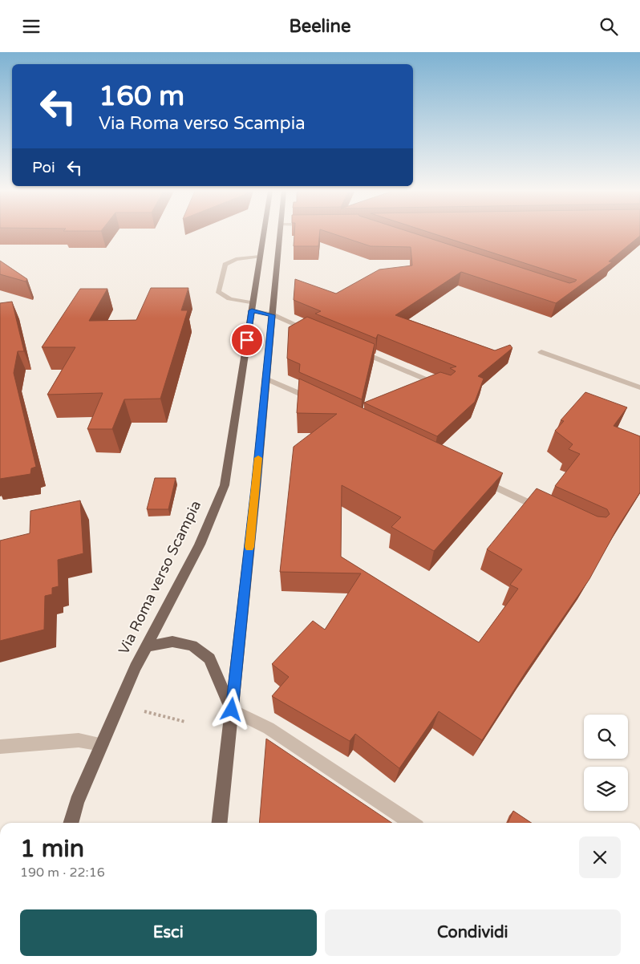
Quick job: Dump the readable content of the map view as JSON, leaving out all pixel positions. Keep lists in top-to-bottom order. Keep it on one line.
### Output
{"streets":{"main road":["Via Roma verso Scampia"]},"page":{"header":"Beeline","turn":["160 m","Via Roma verso Scampia"],"then":"Poi","heading":["1 min","190 m · 22:16"],"buttons":["Esci","Condividi"]}}
